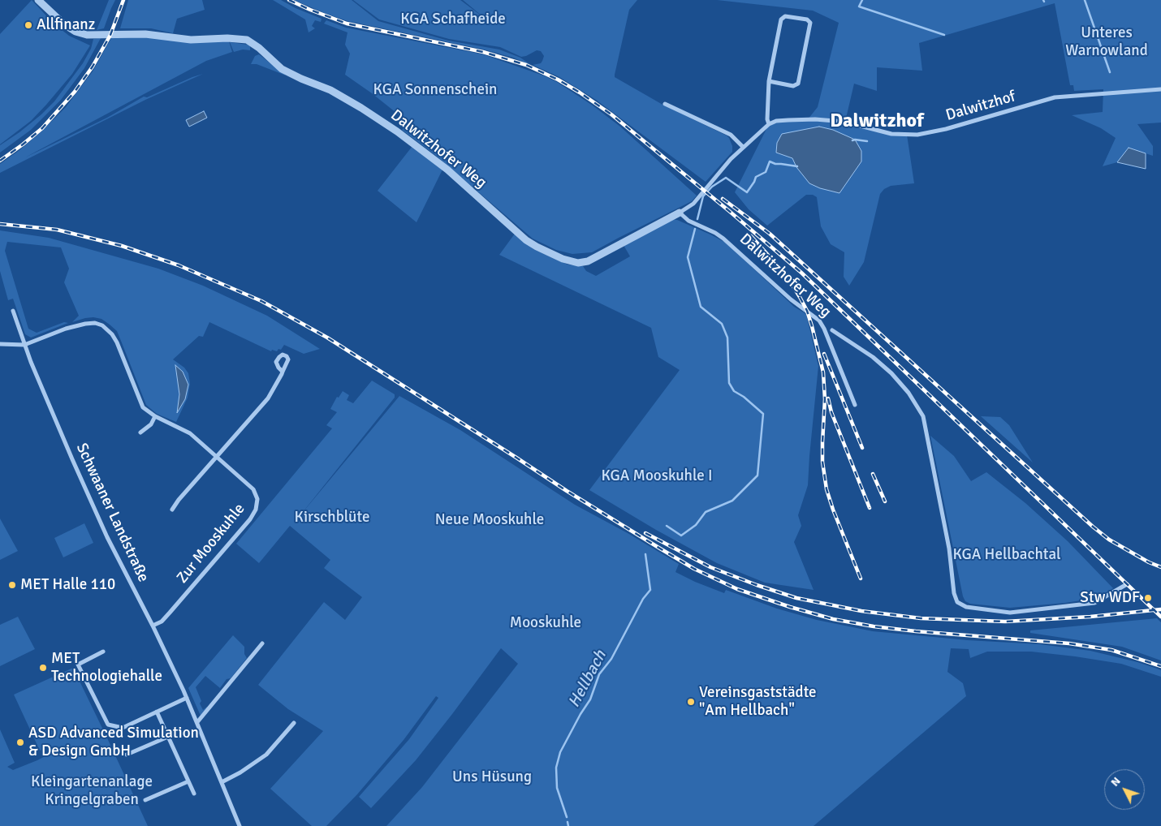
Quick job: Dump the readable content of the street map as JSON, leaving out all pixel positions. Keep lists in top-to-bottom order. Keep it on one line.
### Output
{"streets":{"street":["Dalwitzhof","Dalwitzhofer Weg","Schwaaner Landstraße","Zur Mooskuhle"]},"crossings":[["Schwaaner Landstraße","Zur Mooskuhle"]],"districts":["Dalwitzhof"],"water":["Hellbach"],"parks":["KGA Schafheide","Unteres Warnowland","KGA Sonnenschein","KGA Mooskuhle I","Kirschblüte","Neue Mooskuhle","KGA Hellbachtal","Mooskuhle","Uns Hüsung","Kleingartenanlage Kringelgraben"],"places":["Allfinanz","MET Halle 110","Stw WDF","MET Technologiehalle","Vereinsgaststädte \"Am Hellbach\"","ASD Advanced Simulation & Design GmbH"],"north":"top left"}
